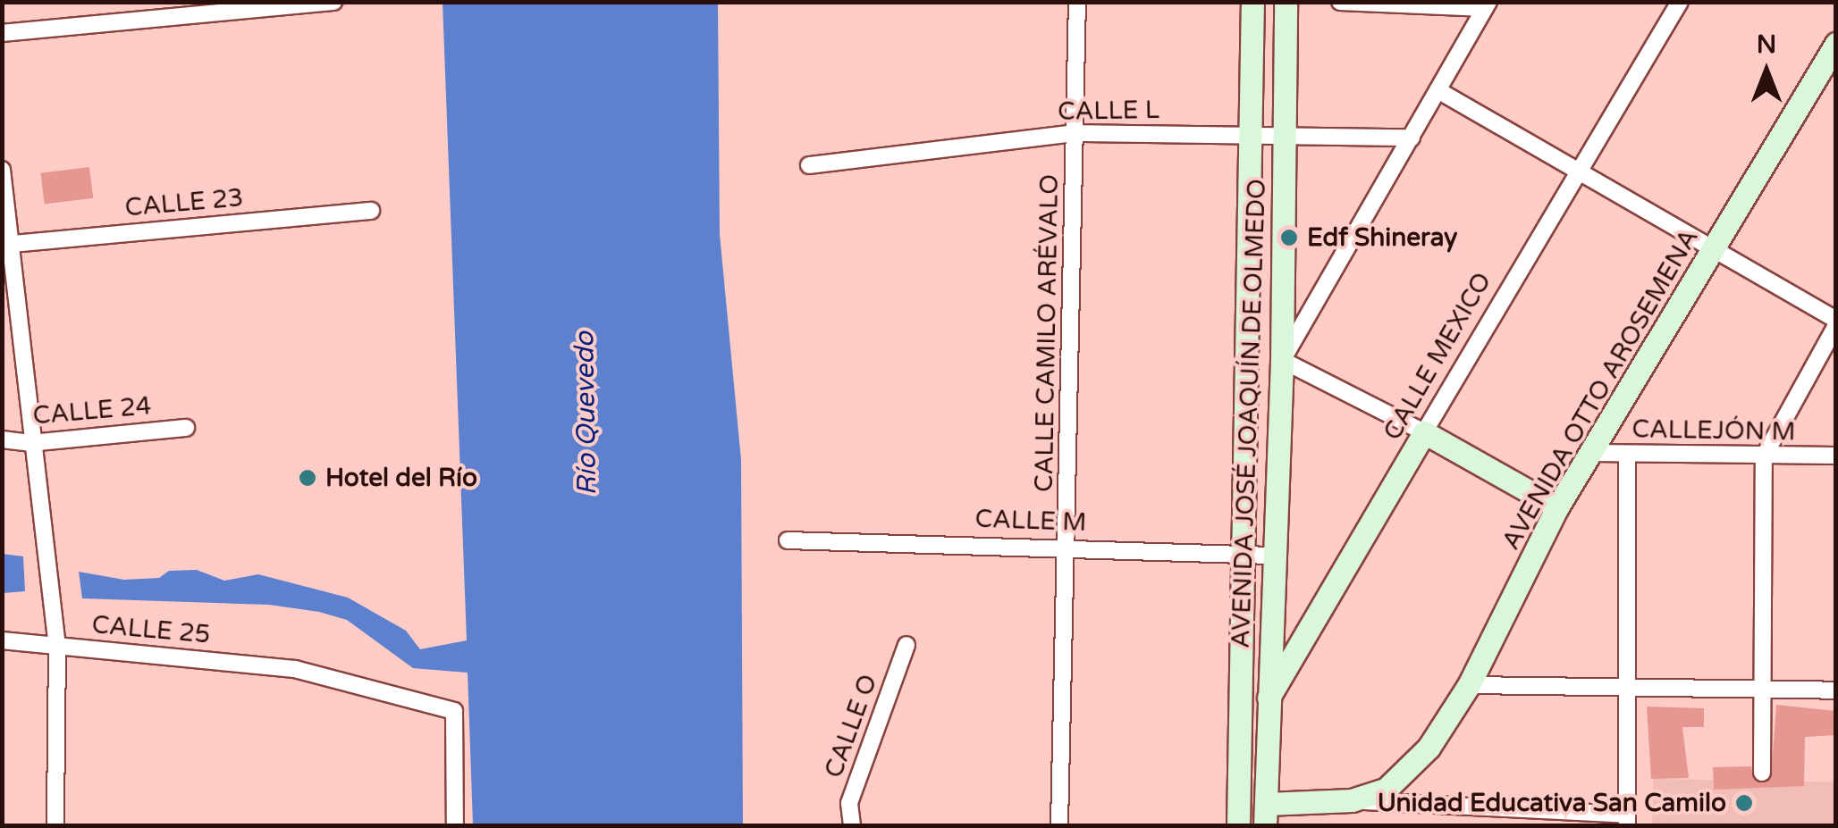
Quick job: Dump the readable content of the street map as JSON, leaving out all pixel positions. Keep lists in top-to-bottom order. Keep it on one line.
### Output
{"streets":{"main road":["CALLE MEXICO","AVENIDA OTTO AROSEMENA","AVENIDA JOSÉ JOAQUÍN DE OLMEDO"],"street":["CALLE L","CALLE 23","CALLE CAMILO ARÉVALO","CALLE 24","CALLEJÓN M","CALLE M","CALLE 25","CALLE O"]},"crossings":[["CALLE L","CALLE CAMILO ARÉVALO"],["CALLE L","AVENIDA JOSÉ JOAQUÍN DE OLMEDO"],["CALLE CAMILO ARÉVALO","CALLE M"],["CALLE MEXICO","AVENIDA JOSÉ JOAQUÍN DE OLMEDO"],["AVENIDA OTTO AROSEMENA","AVENIDA JOSÉ JOAQUÍN DE OLMEDO"],["AVENIDA OTTO AROSEMENA","CALLEJÓN M"],["AVENIDA JOSÉ JOAQUÍN DE OLMEDO","CALLE M"]],"water":["Río Quevedo"],"places":["Edf Shineray","Hotel del Río","Unidad Educativa San Camilo"],"north":"top"}
